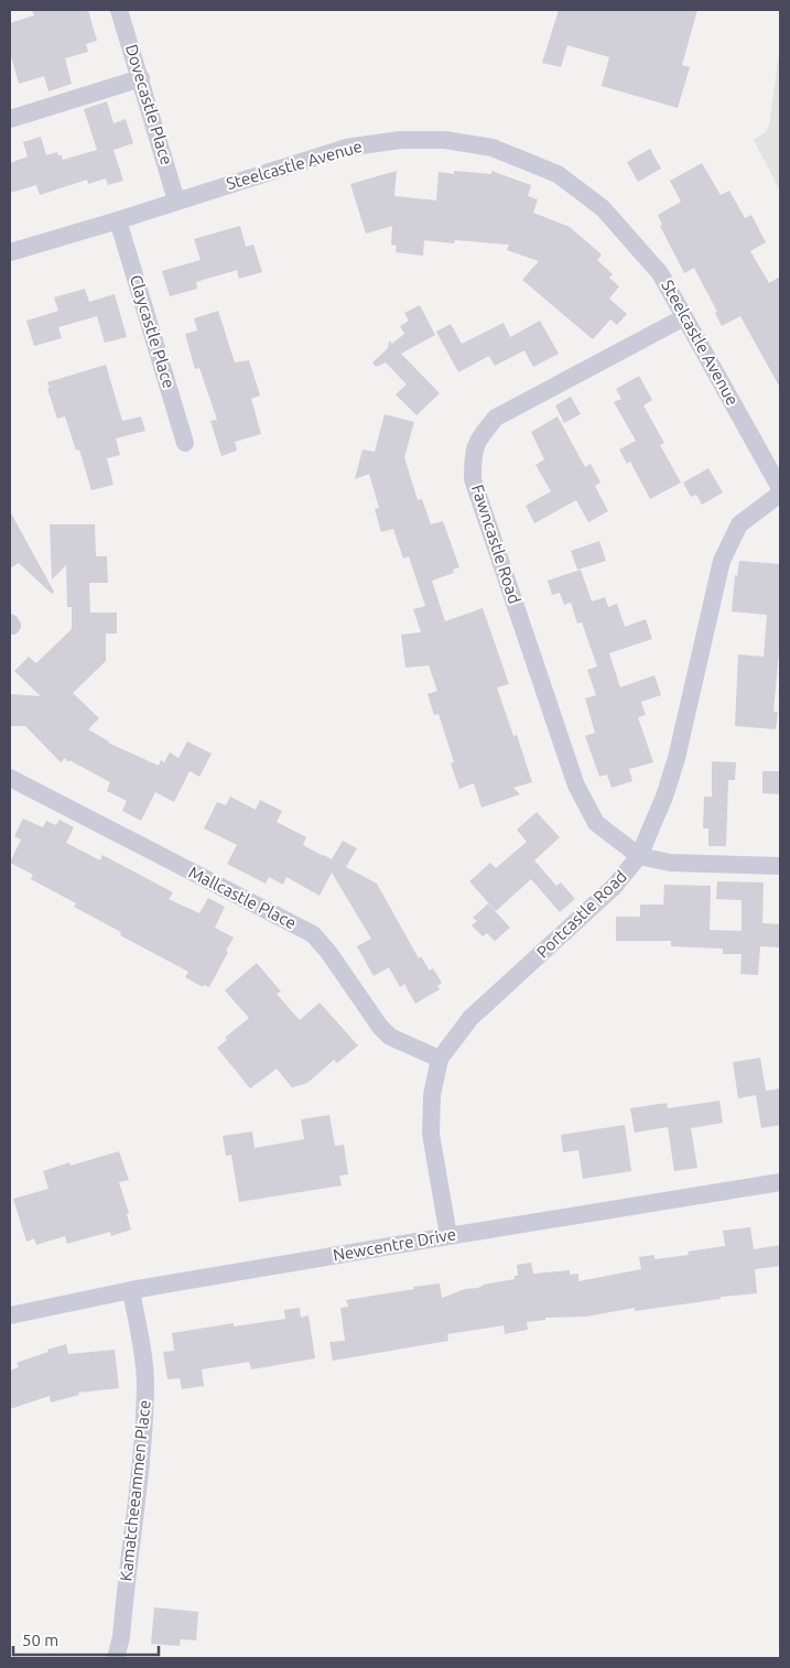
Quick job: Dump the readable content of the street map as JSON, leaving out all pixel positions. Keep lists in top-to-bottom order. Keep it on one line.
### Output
{"streets":{"street":["Dovecastle Place","Steelcastle Avenue","Claycastle Place","Fawncastle Road","Mallcastle Place","Portcastle Road","Newcentre Drive","Kamatcheeammen Place"]},"crossings":[["Dovecastle Place","Steelcastle Avenue"],["Steelcastle Avenue","Claycastle Place"],["Steelcastle Avenue","Fawncastle Road"],["Fawncastle Road","Portcastle Road"],["Mallcastle Place","Portcastle Road"],["Portcastle Road","Newcentre Drive"],["Newcentre Drive","Kamatcheeammen Place"]],"scale_bar":"50 m"}
